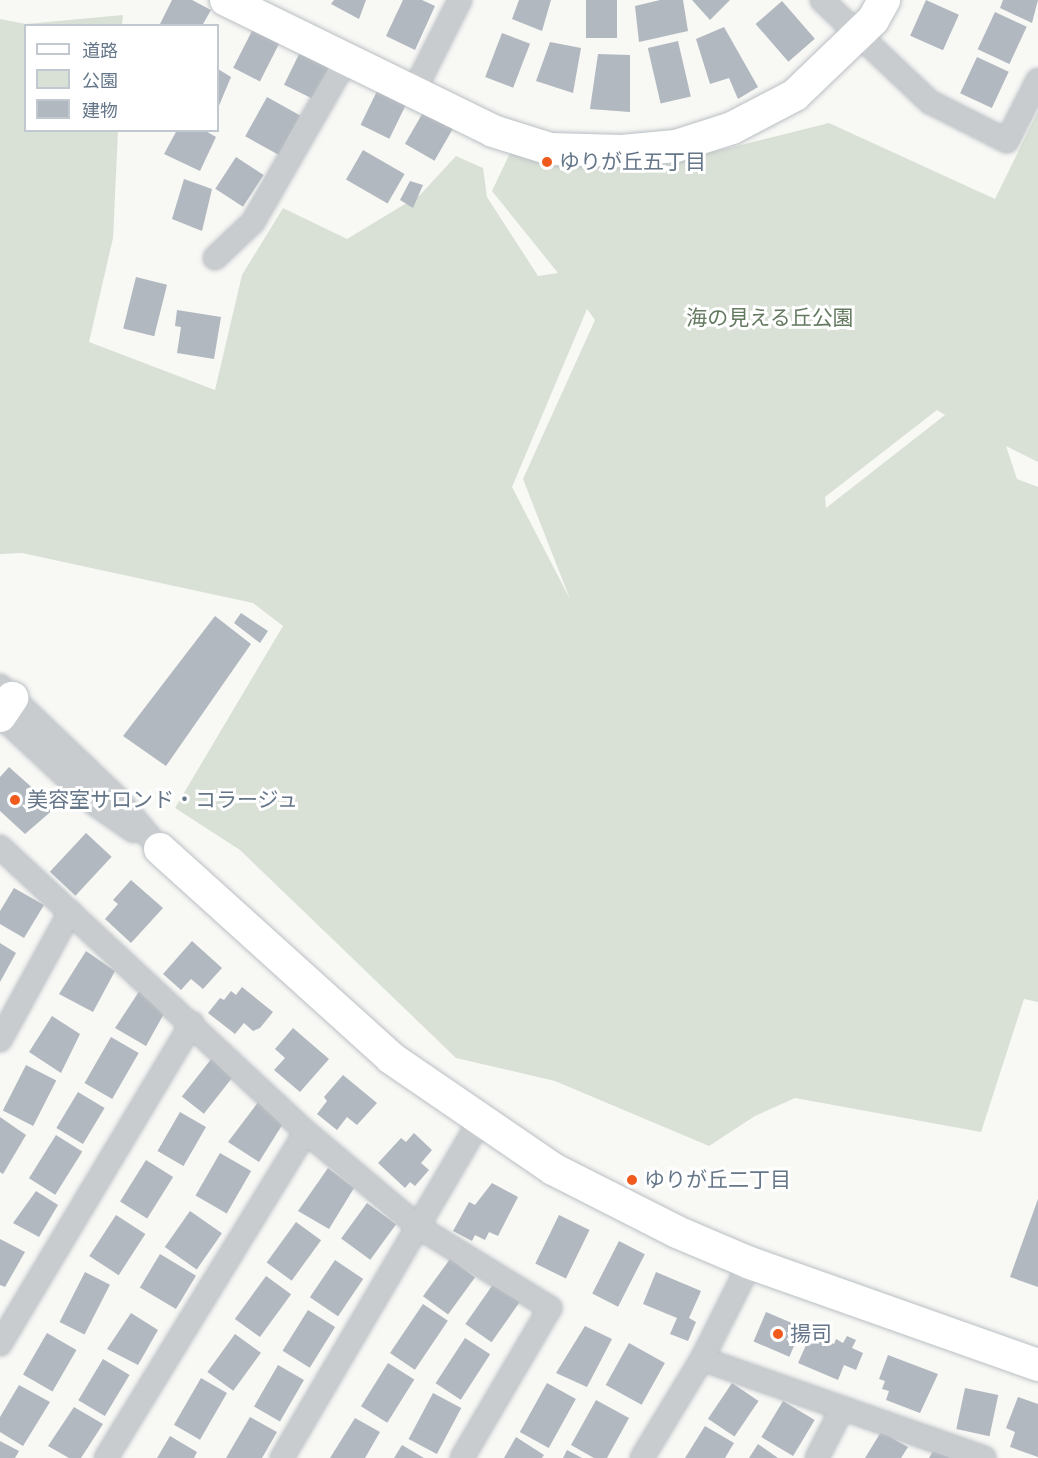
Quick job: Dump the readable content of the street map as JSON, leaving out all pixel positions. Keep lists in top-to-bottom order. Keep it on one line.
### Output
{"parks":["海の見える丘公園"],"places":["ゆりが丘五丁目","美容室サロンド・コラージュ","ゆりが丘二丁目","揚司"],"legend":["道路","公園","建物"]}
